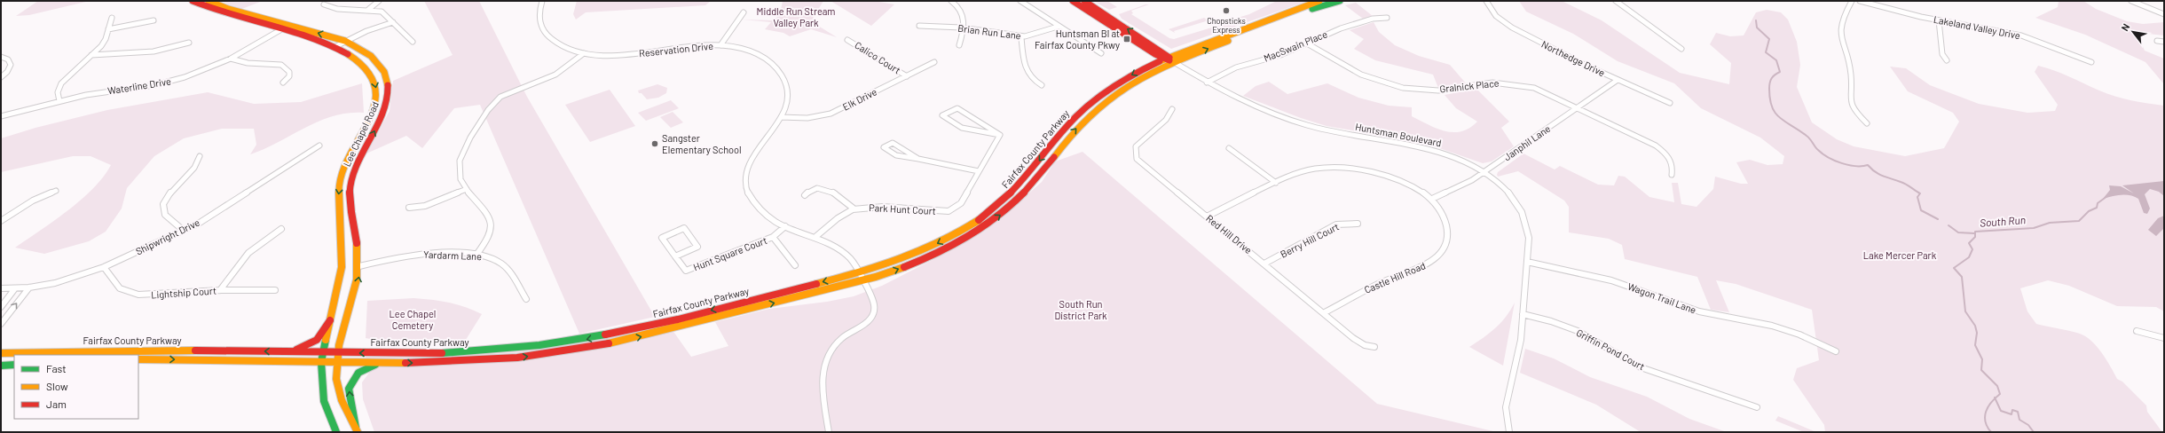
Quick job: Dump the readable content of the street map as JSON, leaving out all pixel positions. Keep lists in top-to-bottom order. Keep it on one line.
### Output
{"streets":{"main road":["Lee Chapel Road","Huntsman Boulevard","Fairfax County Parkway"],"street":["Lakeland Valley Drive","Brian Run Lane","MacSwain Place","Reservation Drive","Calico Court","Northedge Drive","Waterline Drive","Gralnick Place","Elk Drive","Janphil Lane","Park Hunt Court","Red Hill Drive","Shipwright Drive","Berry Hill Court","Hunt Square Court","Yardarm Lane","Castle Hill Road","Lightship Court","Wagon Trail Lane","Griffin Pond Court"]},"crossings":[["MacSwain Place","Gralnick Place"],["MacSwain Place","Huntsman Boulevard"],["Reservation Drive","Elk Drive"],["Reservation Drive","Fairfax County Parkway"],["Reservation Drive","Park Hunt Court"],["Reservation Drive","Hunt Square Court"],["Calico Court","Elk Drive"],["Northedge Drive","Janphil Lane"],["Waterline Drive","Lee Chapel Road"],["Gralnick Place","Janphil Lane"],["Lee Chapel Road","Fairfax County Parkway"],["Lee Chapel Road","Yardarm Lane"],["Huntsman Boulevard","Janphil Lane"],["Huntsman Boulevard","Fairfax County Parkway"],["Huntsman Boulevard","Wagon Trail Lane"],["Huntsman Boulevard","Griffin Pond Court"],["Janphil Lane","Castle Hill Road"],["Red Hill Drive","Berry Hill Court"],["Red Hill Drive","Castle Hill Road"],["Shipwright Drive","Lightship Court"]],"water":["South Run"],"parks":["Middle Run Stream Valley Park","Lake Mercer Park","South Run District Park","Lee Chapel Cemetery"],"places":{"other":["Chopsticks Express","Sangster Elementary School"],"transit":["Huntsman Bl at Fairfax County Pkwy"]},"legend":["Fast","Slow","Jam"],"north":"top left"}
